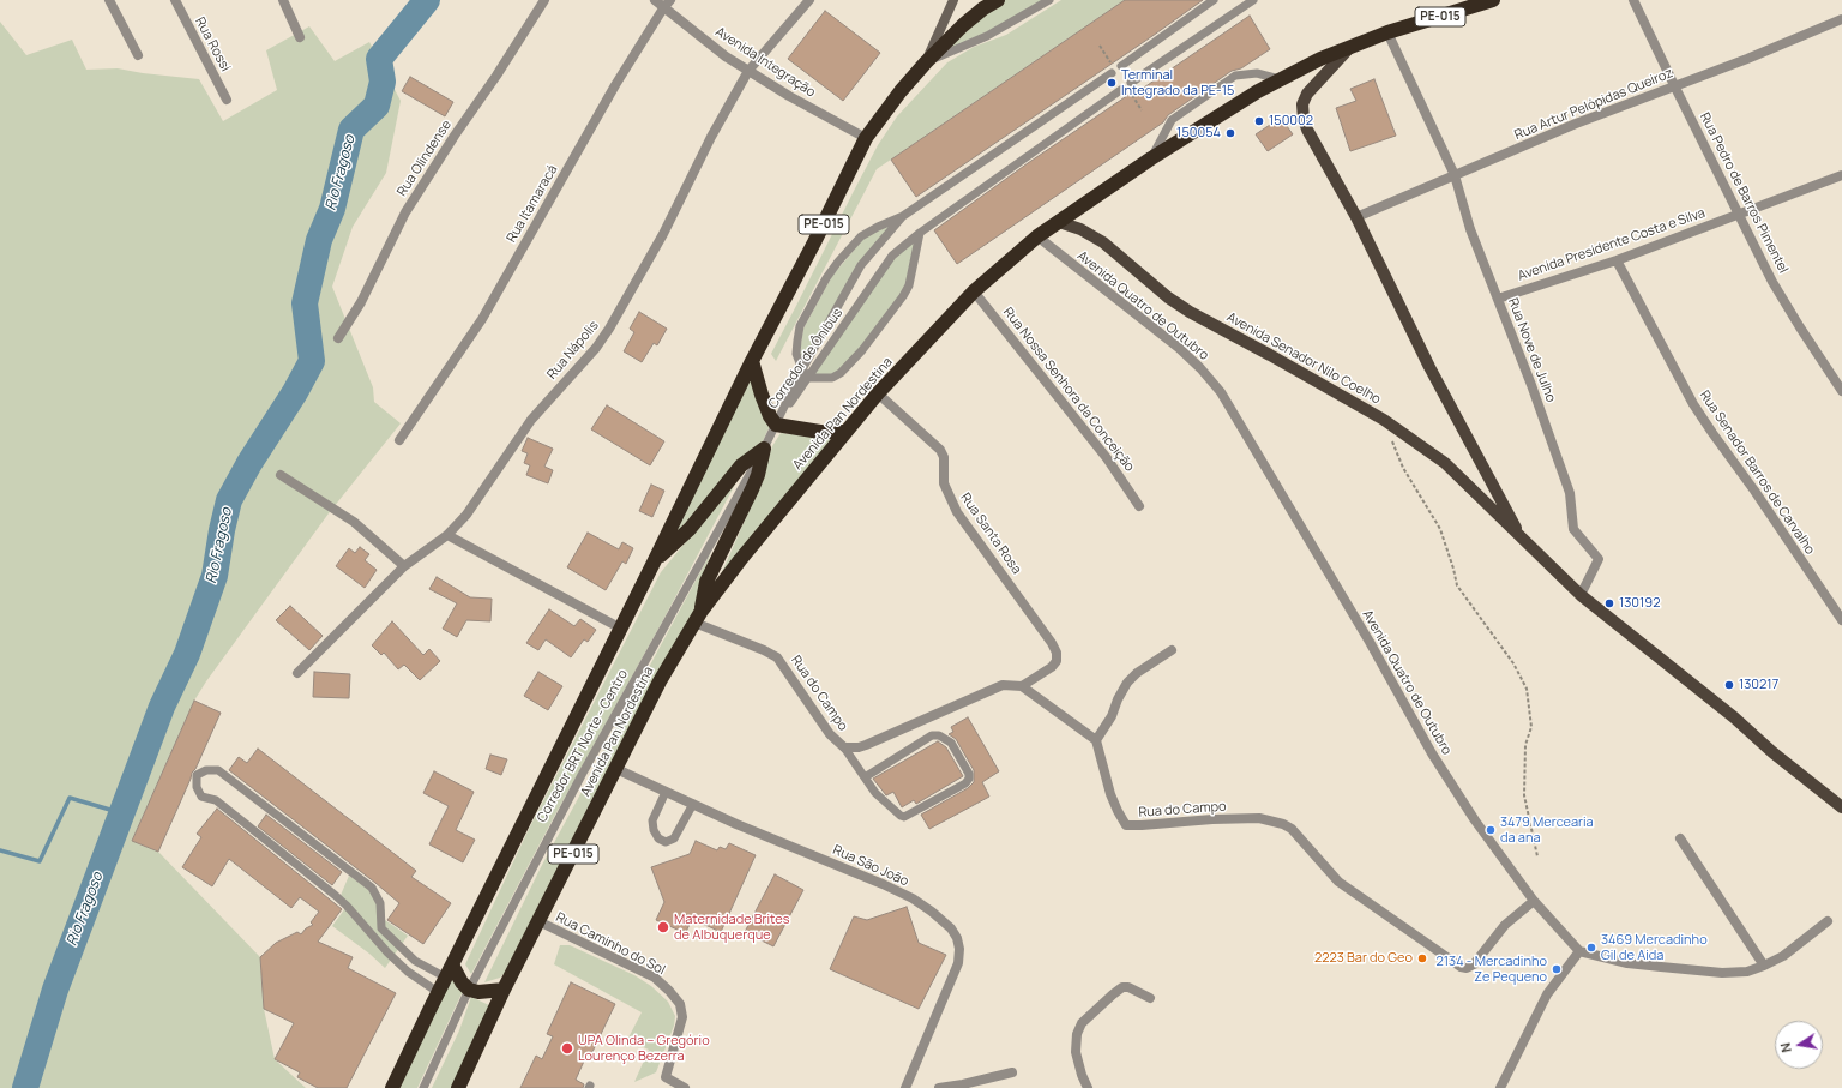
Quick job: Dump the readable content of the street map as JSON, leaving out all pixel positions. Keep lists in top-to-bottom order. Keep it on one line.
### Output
{"streets":{"highway":["PE-015","Avenida Pan Nordestina"],"main road":["Avenida Senador Nilo Coelho"],"street":["Rua Rossi","Avenida Integração","Rua Artur Pelópidas Queiroz","Rua Olindense","Rua Pedro de Barros Pimentel","Rua Itamaracá","Avenida Presidente Costa e Silva","Avenida Quatro de Outubro","Rua Nápolis","Rua Nove de Julho","Rua Nossa Senhora da Conceição","Rua Senador Barros de Carvalho","Rua Santa Rosa","Rua do Campo","Rua São João","Rua Caminho do Sol"],"lane":["Corredor de Ônibus","Corredor BRT Norte - Centro"]},"crossings":[["PE-015","Avenida Integração"],["Avenida Integração","Rua Itamaracá"],["Avenida Integração","Rua Nápolis"],["Rua Artur Pelópidas Queiroz","Rua Pedro de Barros Pimentel"],["Rua Artur Pelópidas Queiroz","Rua Nove de Julho"],["Rua Artur Pelópidas Queiroz","Avenida Senador Nilo Coelho"],["Rua Pedro de Barros Pimentel","Avenida Presidente Costa e Silva"],["Avenida Presidente Costa e Silva","Rua Nove de Julho"],["Avenida Presidente Costa e Silva","Rua Senador Barros de Carvalho"],["Avenida Quatro de Outubro","Avenida Pan Nordestina"],["Avenida Quatro de Outubro","Rua do Campo"],["Rua Nove de Julho","Avenida Senador Nilo Coelho"],["Rua Nove de Julho","Avenida Pan Nordestina"],["Corredor de Ônibus","Corredor BRT Norte - Centro"],["Avenida Senador Nilo Coelho","Avenida Pan Nordestina"],["Rua Nossa Senhora da Conceição","Avenida Pan Nordestina"],["Avenida Pan Nordestina","Rua Santa Rosa"],["Avenida Pan Nordestina","Rua do Campo"],["Avenida Pan Nordestina","Rua São João"],["Avenida Pan Nordestina","Rua Caminho do Sol"],["Rua Santa Rosa","Rua do Campo"]],"water":["Rio Fragoso"],"places":["Terminal Integrado da PE-15","150002","150054","130192","130217","3479 Mercearia da ana","Maternidade Brites de Albuquerque","3469 Mercadinho Gil de Aida","2223 Bar do Geo","2134 - Mercadinho Ze Pequeno","UPA Olinda – Gregório Lourenço Bezerra"],"north":"left"}
